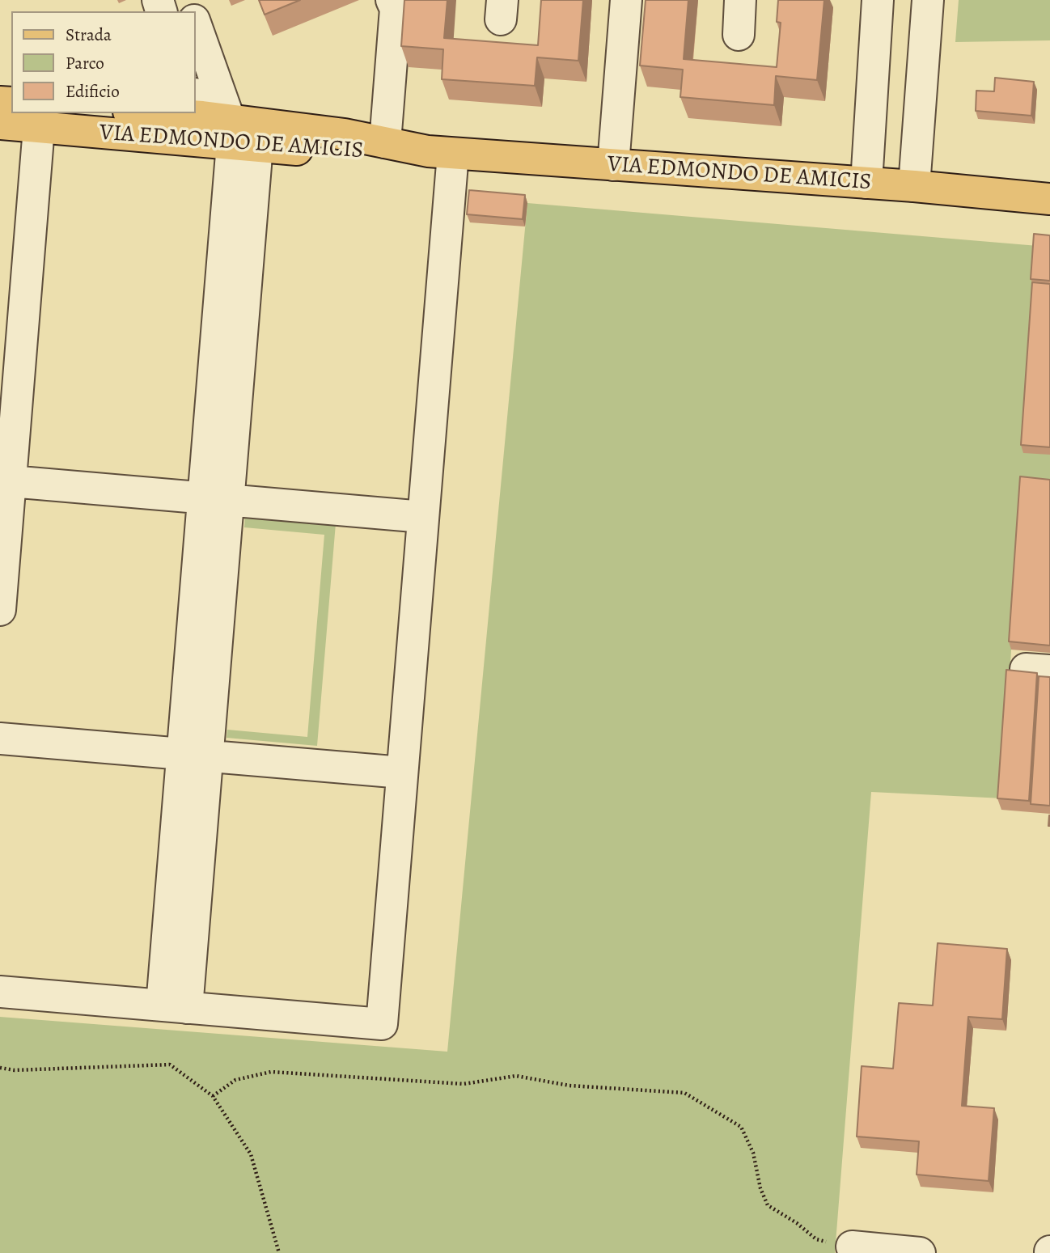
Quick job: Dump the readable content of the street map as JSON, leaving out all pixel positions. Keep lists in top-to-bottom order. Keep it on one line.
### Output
{"streets":{"main road":["VIA EDMONDO DE AMICIS"]},"legend":["Strada","Parco","Edificio"]}
